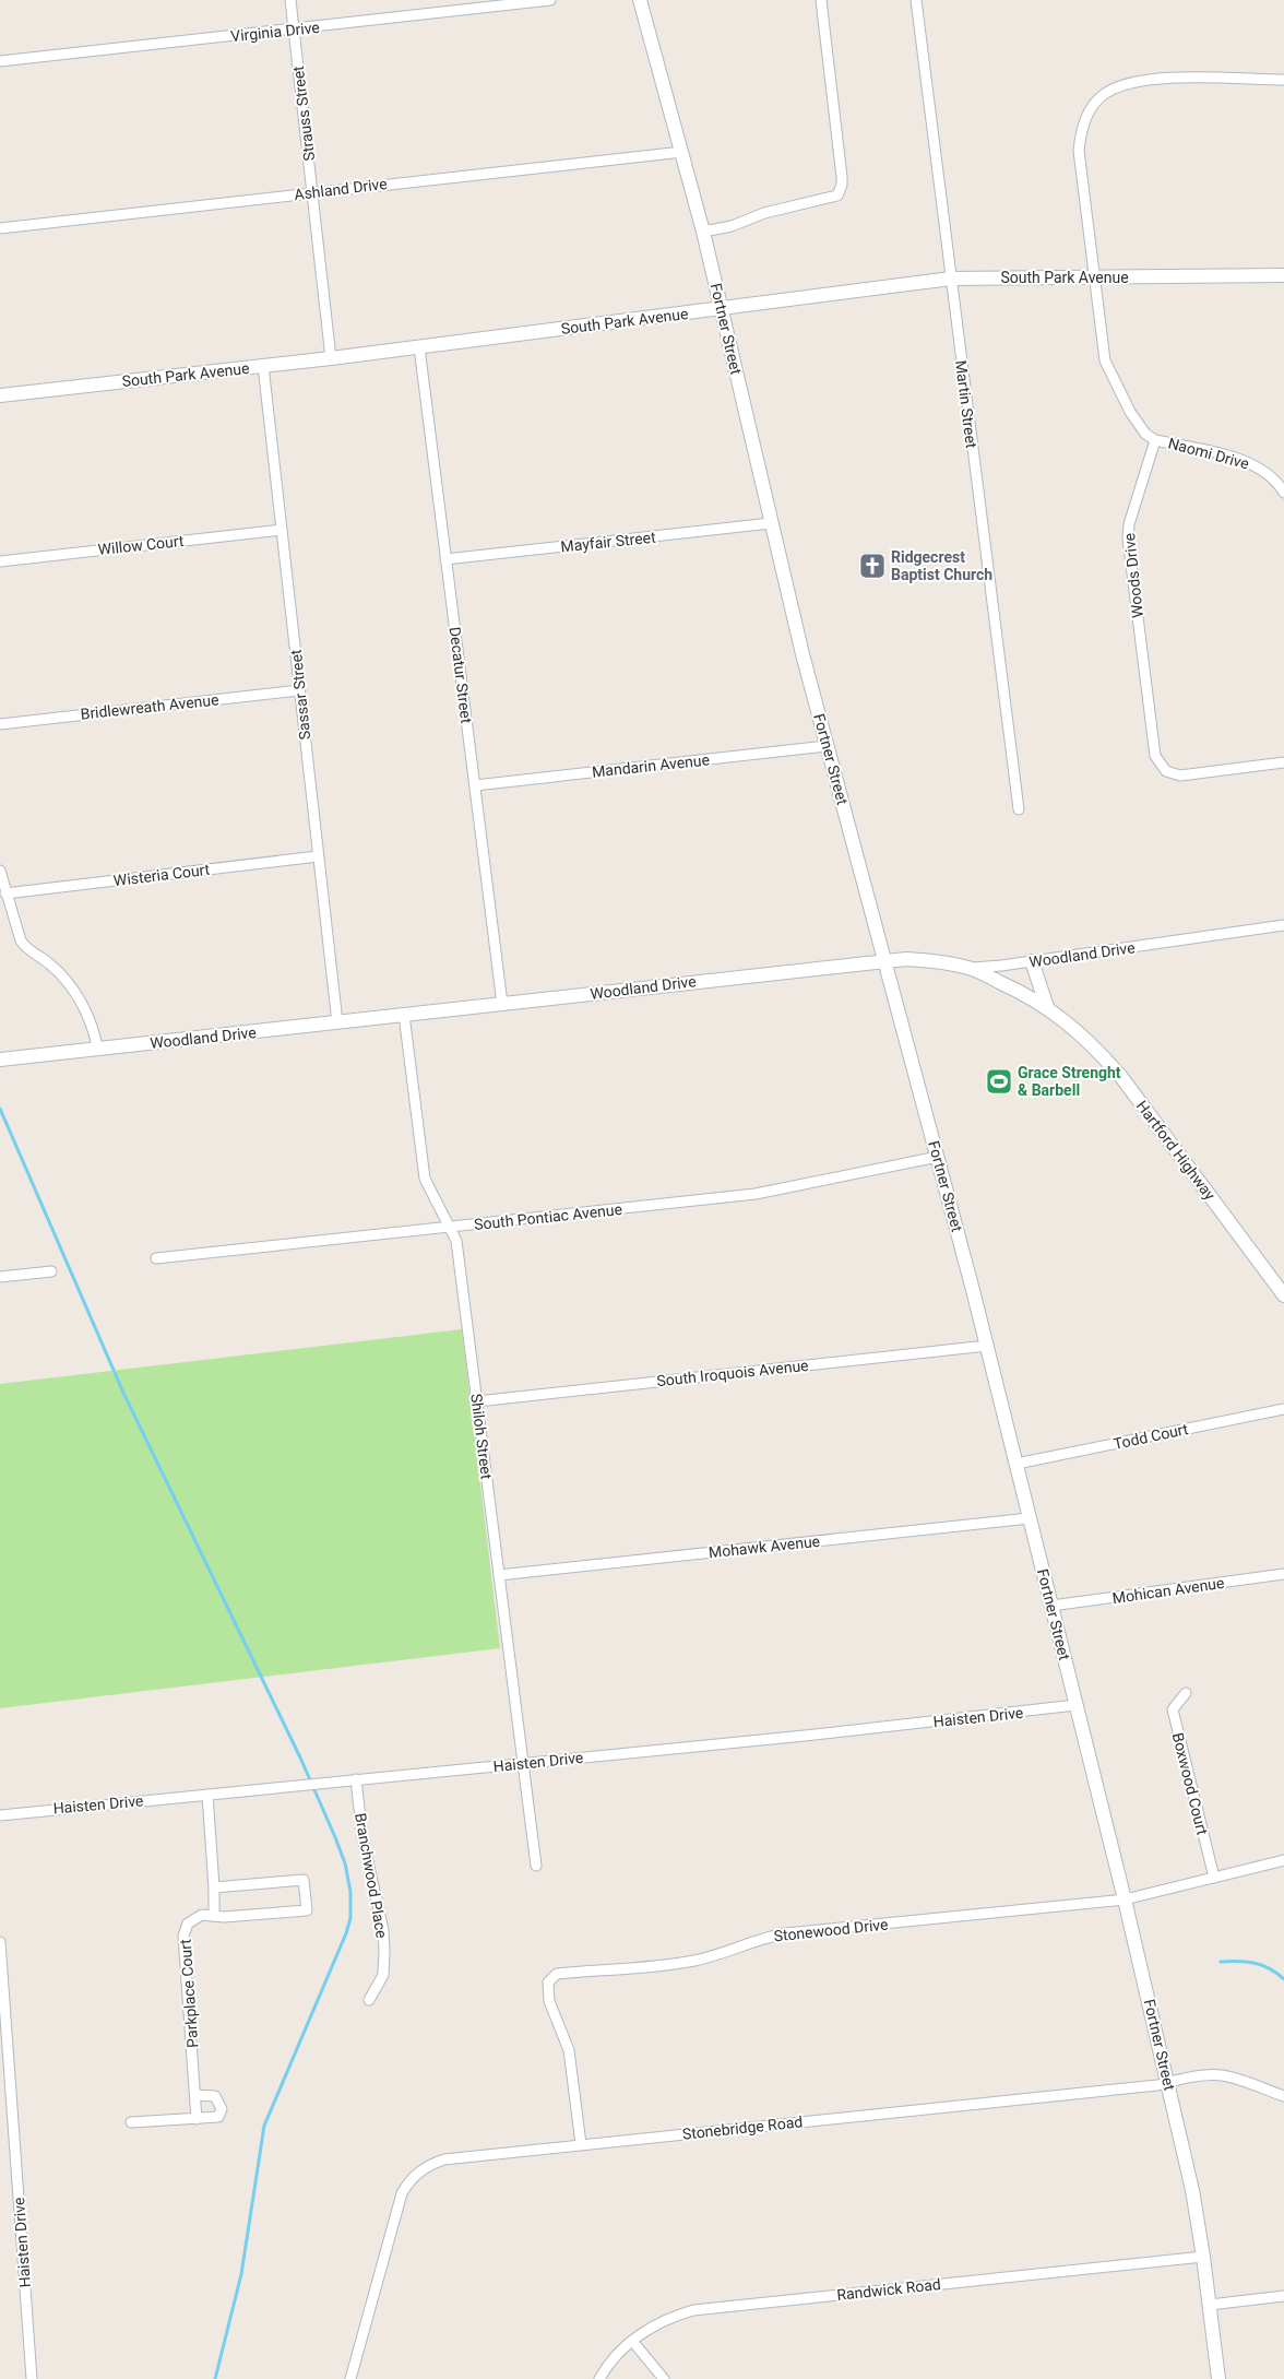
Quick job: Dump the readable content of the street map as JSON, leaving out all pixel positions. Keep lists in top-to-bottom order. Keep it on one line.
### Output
{"streets":{"street":["Virginia Drive","Strauss Street","Ashland Drive","South Park Avenue","Fortner Street","Martin Street","Naomi Drive","Mayfair Street","Willow Court","Woods Drive","Decatur Street","Sassar Street","Bridlewreath Avenue","Mandarin Avenue","Wisteria Court","Woodland Drive","Hartford Highway","South Pontiac Avenue","South Iroquois Avenue","Shiloh Street","Todd Court","Mohawk Avenue","Mohican Avenue","Haisten Drive","Boxwood Court","Branchwood Place","Stonewood Drive","Parkplace Court","Stonebridge Road","Randwick Road"]},"crossings":[["Virginia Drive","Strauss Street"],["Strauss Street","Ashland Drive"],["Strauss Street","South Park Avenue"],["Ashland Drive","Fortner Street"],["South Park Avenue","Fortner Street"],["South Park Avenue","Martin Street"],["South Park Avenue","Decatur Street"],["South Park Avenue","Sassar Street"],["Fortner Street","Mayfair Street"],["Fortner Street","Mandarin Avenue"],["Fortner Street","Woodland Drive"],["Fortner Street","South Pontiac Avenue"],["Fortner Street","South Iroquois Avenue"],["Fortner Street","Todd Court"],["Fortner Street","Mohawk Avenue"],["Fortner Street","Mohican Avenue"],["Fortner Street","Haisten Drive"],["Fortner Street","Stonewood Drive"],["Fortner Street","Stonebridge Road"],["Fortner Street","Randwick Road"],["Naomi Drive","Woods Drive"],["Mayfair Street","Decatur Street"],["Willow Court","Sassar Street"],["Decatur Street","Mandarin Avenue"],["Decatur Street","Woodland Drive"],["Sassar Street","Bridlewreath Avenue"],["Sassar Street","Wisteria Court"],["Sassar Street","Woodland Drive"],["Woodland Drive","Hartford Highway"],["Woodland Drive","Shiloh Street"],["South Pontiac Avenue","Shiloh Street"],["South Iroquois Avenue","Shiloh Street"],["Shiloh Street","Mohawk Avenue"],["Shiloh Street","Haisten Drive"],["Haisten Drive","Branchwood Place"],["Boxwood Court","Stonewood Drive"],["Stonewood Drive","Stonebridge Road"]],"places":{"church":["Ridgecrest Baptist Church"],"sports":["Grace Strenght & Barbell"]}}
